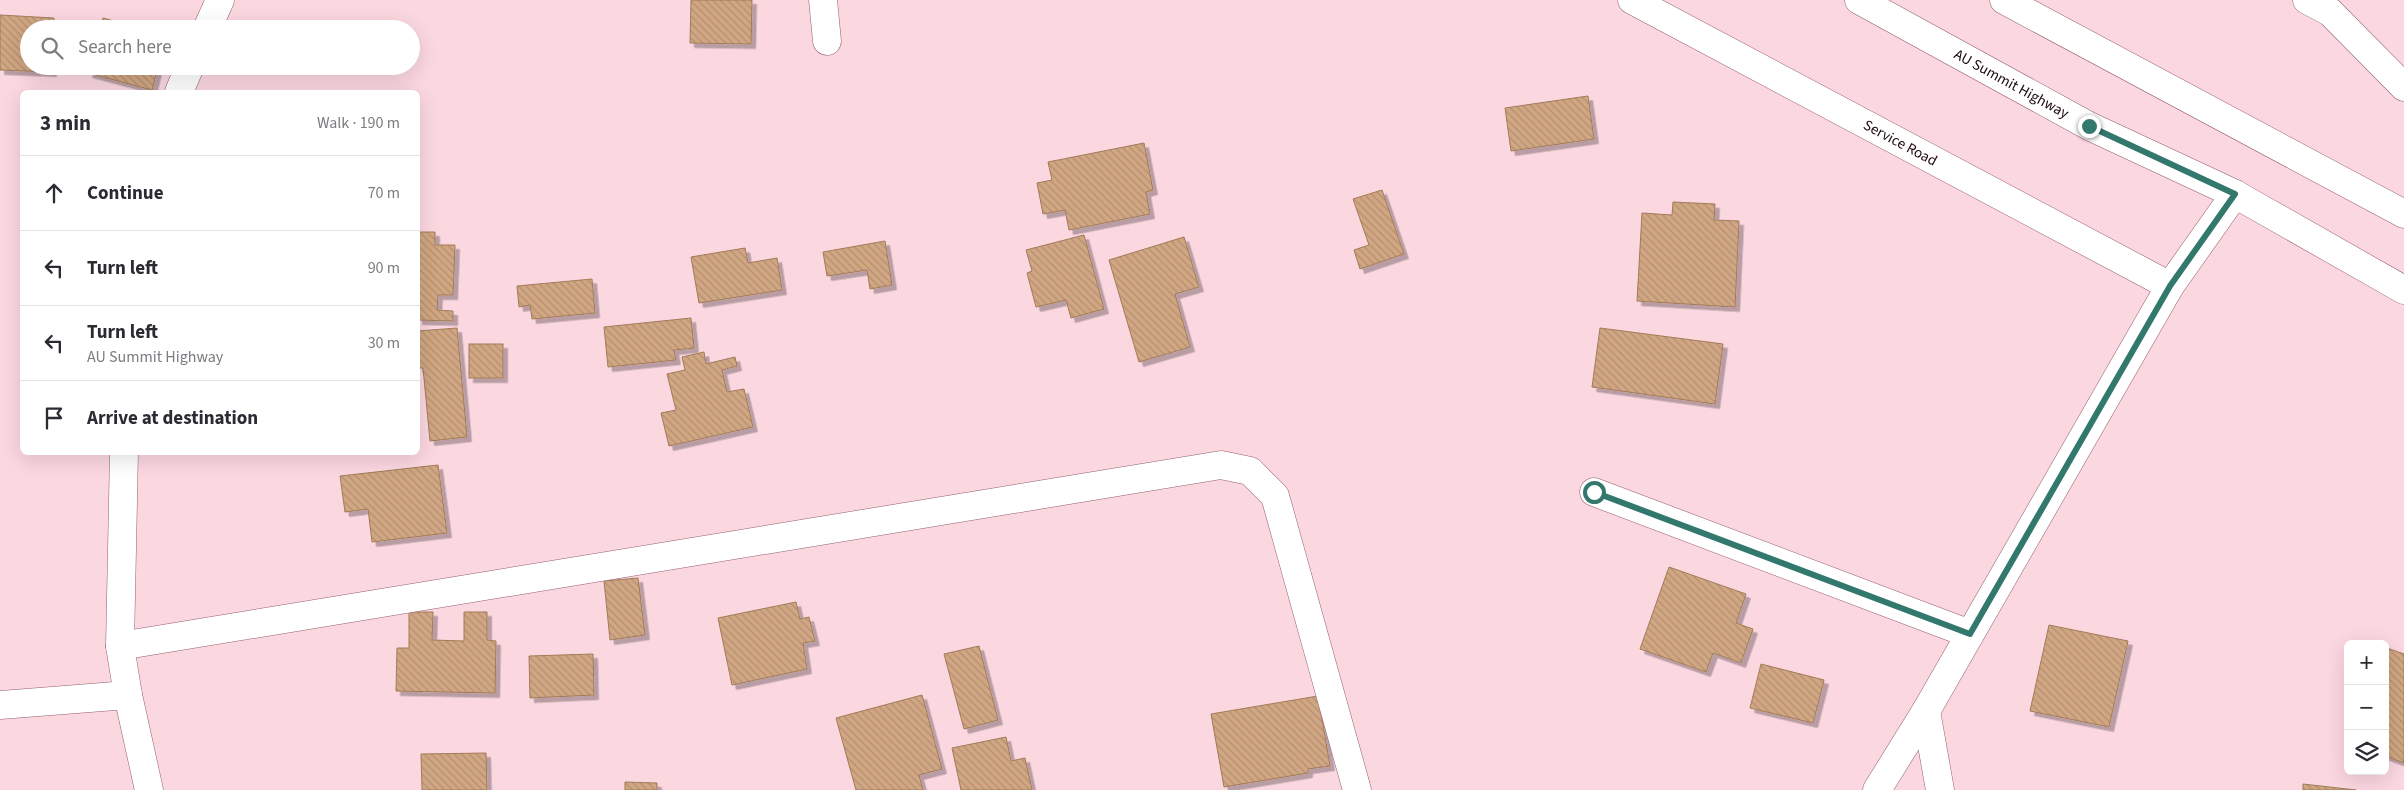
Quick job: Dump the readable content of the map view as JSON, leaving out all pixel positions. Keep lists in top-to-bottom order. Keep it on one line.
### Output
{"streets":{"street":["AU Summit Highway","Service Road"]},"page":{"search":"Search here","heading":["3 min","Walk · 190 m"],"list":[["Continue","70 m"],["Turn left","90 m"],["Turn left","AU Summit Highway","30 m"],"Arrive at destination"],"map_buttons":["+","−"]}}
